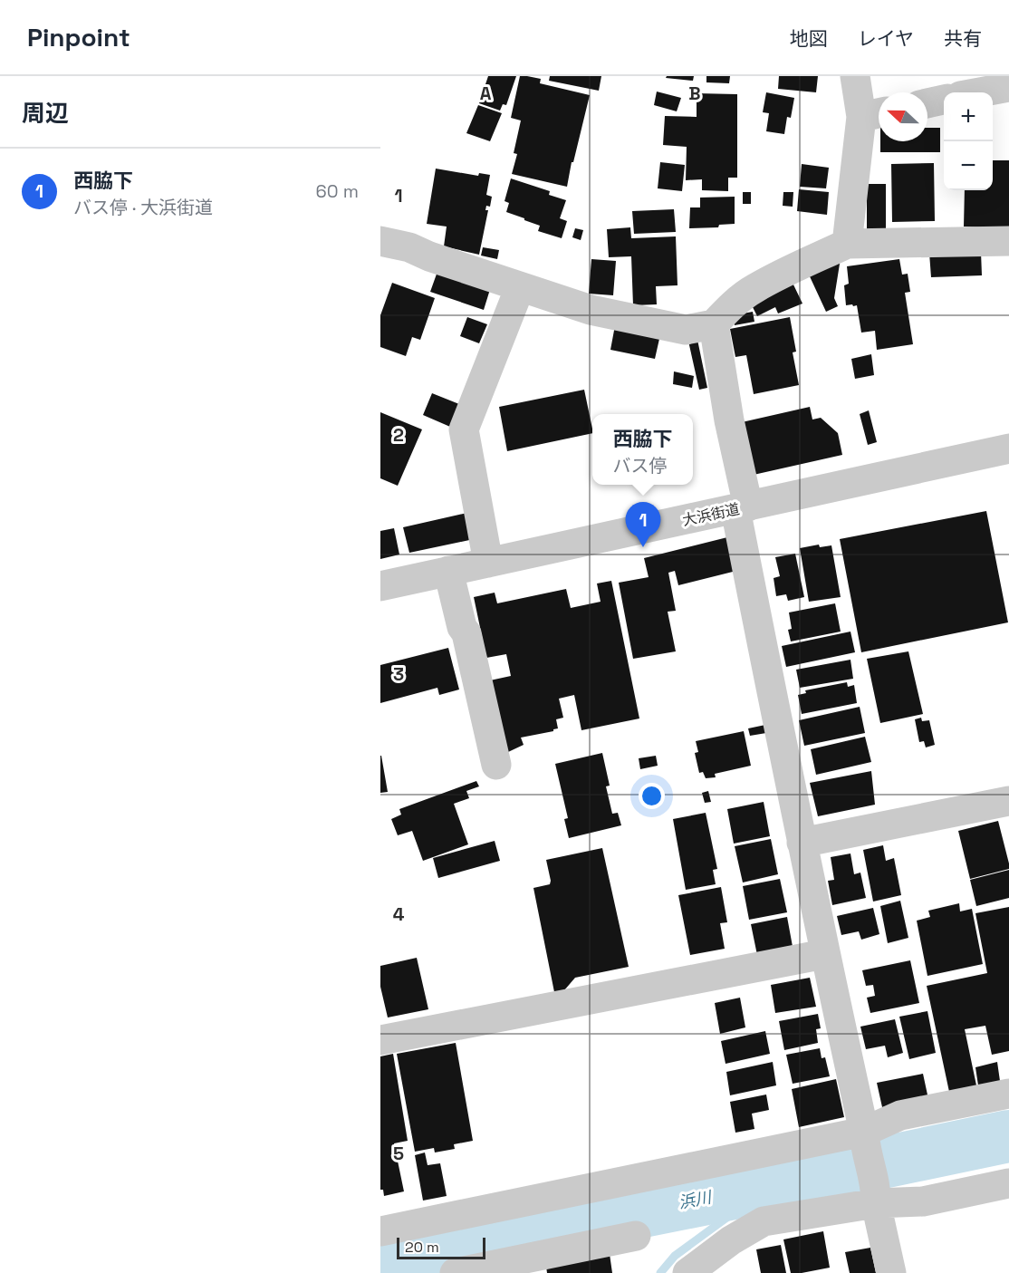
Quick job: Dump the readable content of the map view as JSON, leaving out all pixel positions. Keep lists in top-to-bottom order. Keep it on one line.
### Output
{"streets":{"street":["大浜街道"]},"water":["浜川"],"scale_bar":"20 m","north":"left","page":{"header":"Pinpoint","nav":["地図","レイヤ","共有"],"heading":"周辺","map_buttons":["+","−"],"list":[{"mark":"1","name":"西脇下","note":"バス停 · 大浜街道","value":"60 m"}],"popup":["西脇下","バス停"],"pins":"1","scale":"20 m"},"grid":{"columns":["A","B"],"rows":["1","2","3","4","5"]}}
